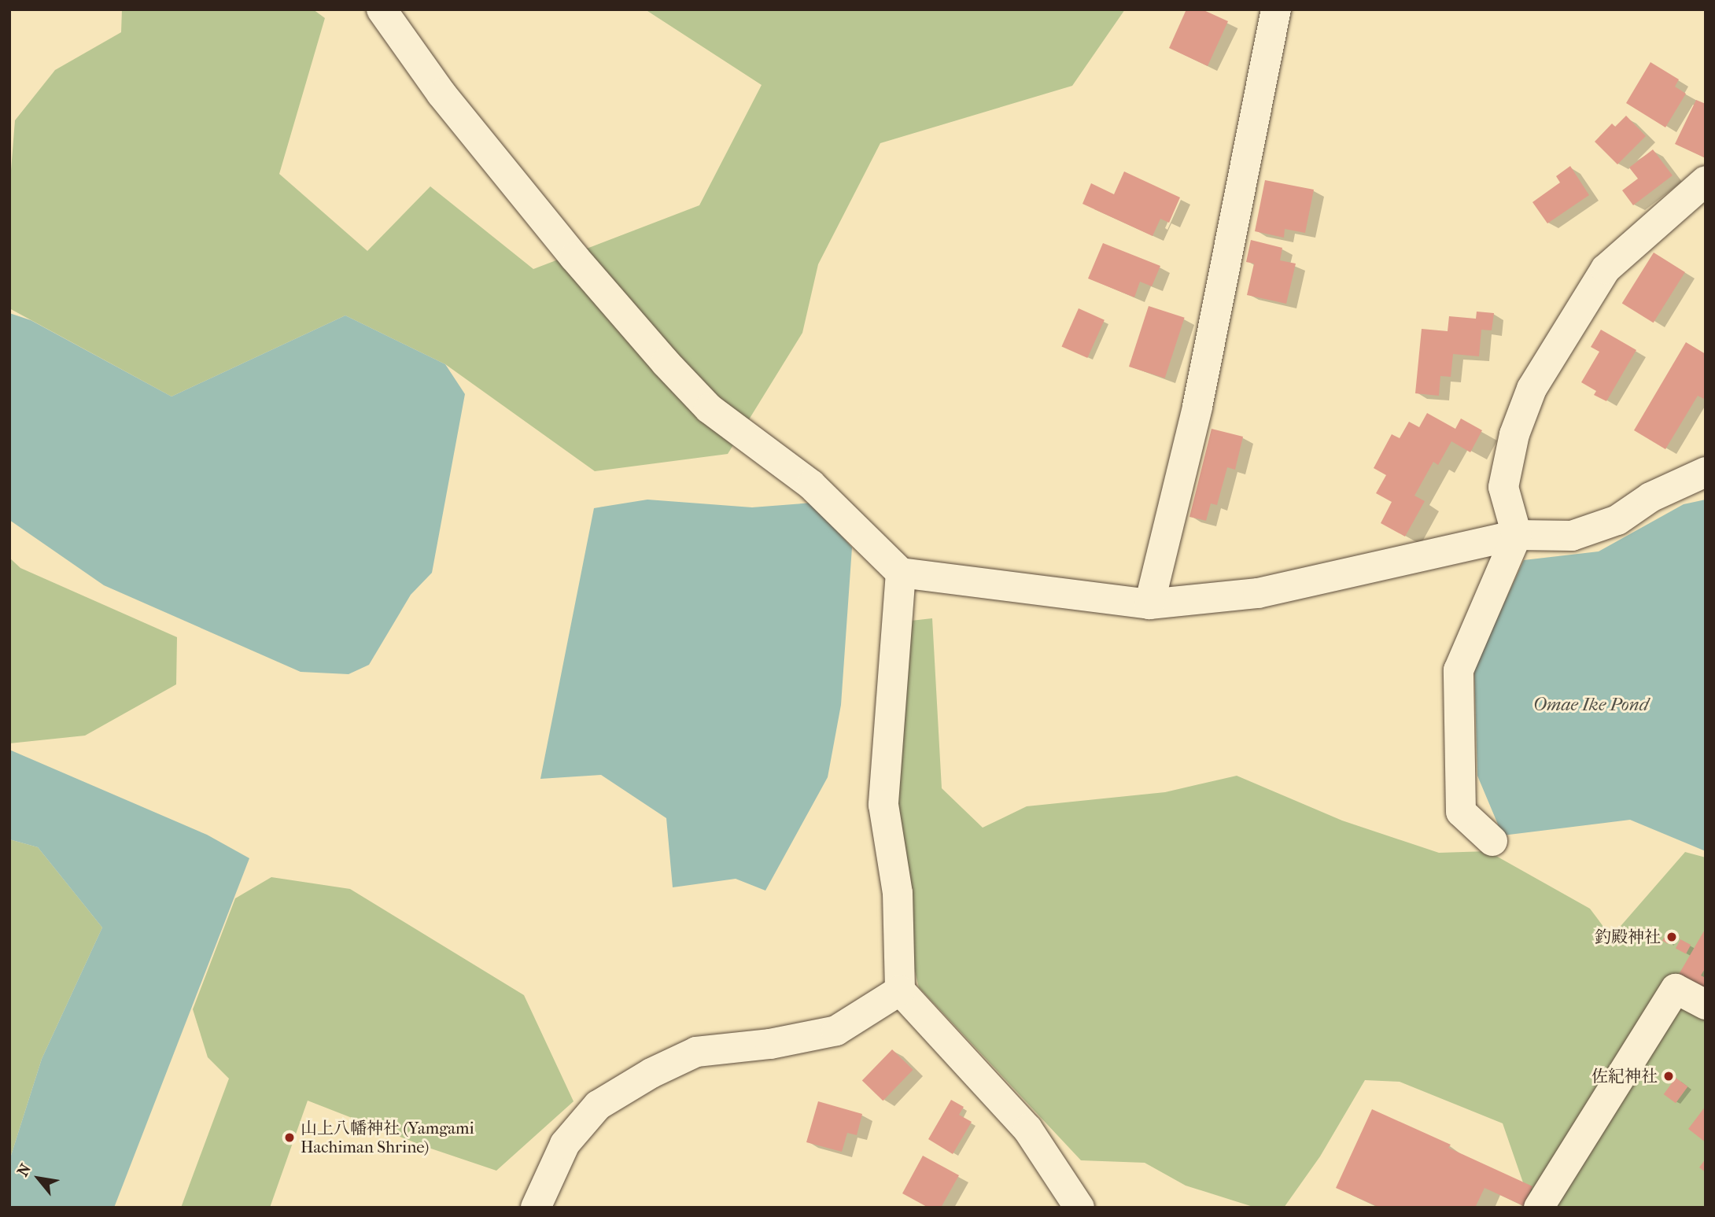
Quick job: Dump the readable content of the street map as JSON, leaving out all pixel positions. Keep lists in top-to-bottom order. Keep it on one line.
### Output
{"water":["Omae Ike Pond"],"places":["釣殿神社","佐紀神社","山上八幡神社 (Yamgami Hachiman Shrine)"],"north":"top left"}
